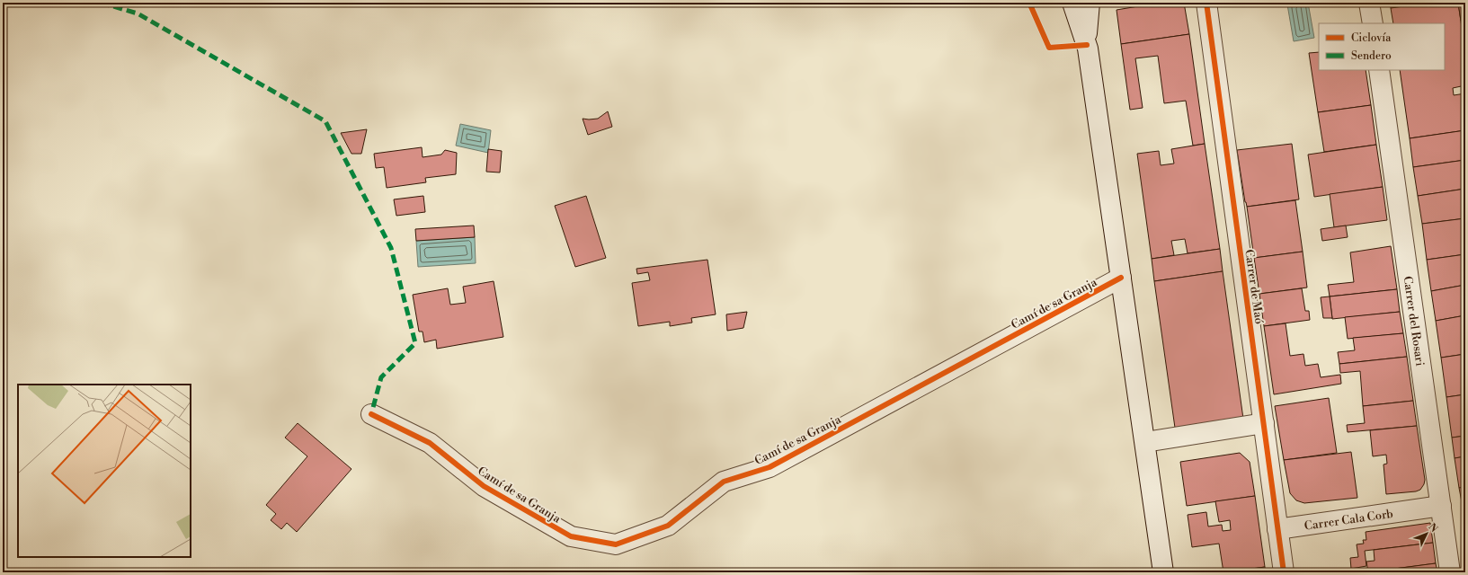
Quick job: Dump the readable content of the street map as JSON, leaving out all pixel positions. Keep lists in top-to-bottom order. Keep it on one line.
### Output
{"streets":{"street":["Carrer de Maó","Camí de sa Granja","Carrer del Rosari","Carrer Cala Corb"]},"crossings":[["Carrer de Maó","Carrer Cala Corb"],["Carrer del Rosari","Carrer Cala Corb"]],"legend":["Ciclovía","Sendero"],"north":"top right"}
